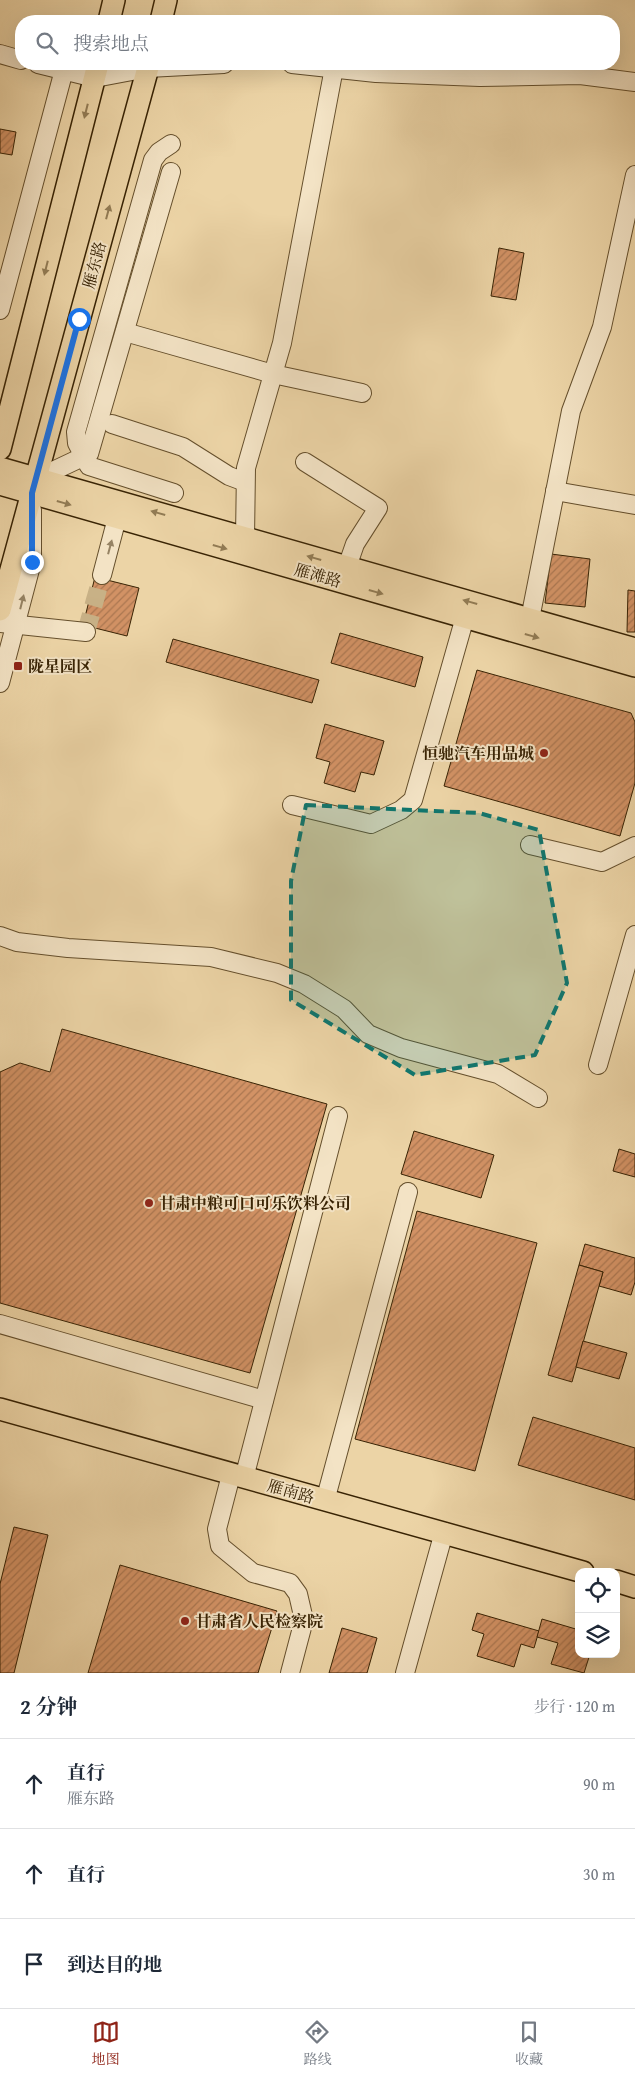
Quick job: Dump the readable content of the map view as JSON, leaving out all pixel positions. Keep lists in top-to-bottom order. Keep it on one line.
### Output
{"streets":{"main road":["雁东路","雁滩路","雁南路"]},"crossings":[["雁东路","雁滩路"]],"places":{"transit":["陇星园区"],"other":["恒驰汽车用品城","甘肃中粮可口可乐饮料公司","甘肃省人民检察院"]},"page":{"search":"搜索地点","heading":["2 分钟","步行 · 120 m"],"list":[["直行","雁东路","90 m"],["直行","30 m"],"到达目的地"],"nav":["地图","路线","收藏"]}}
